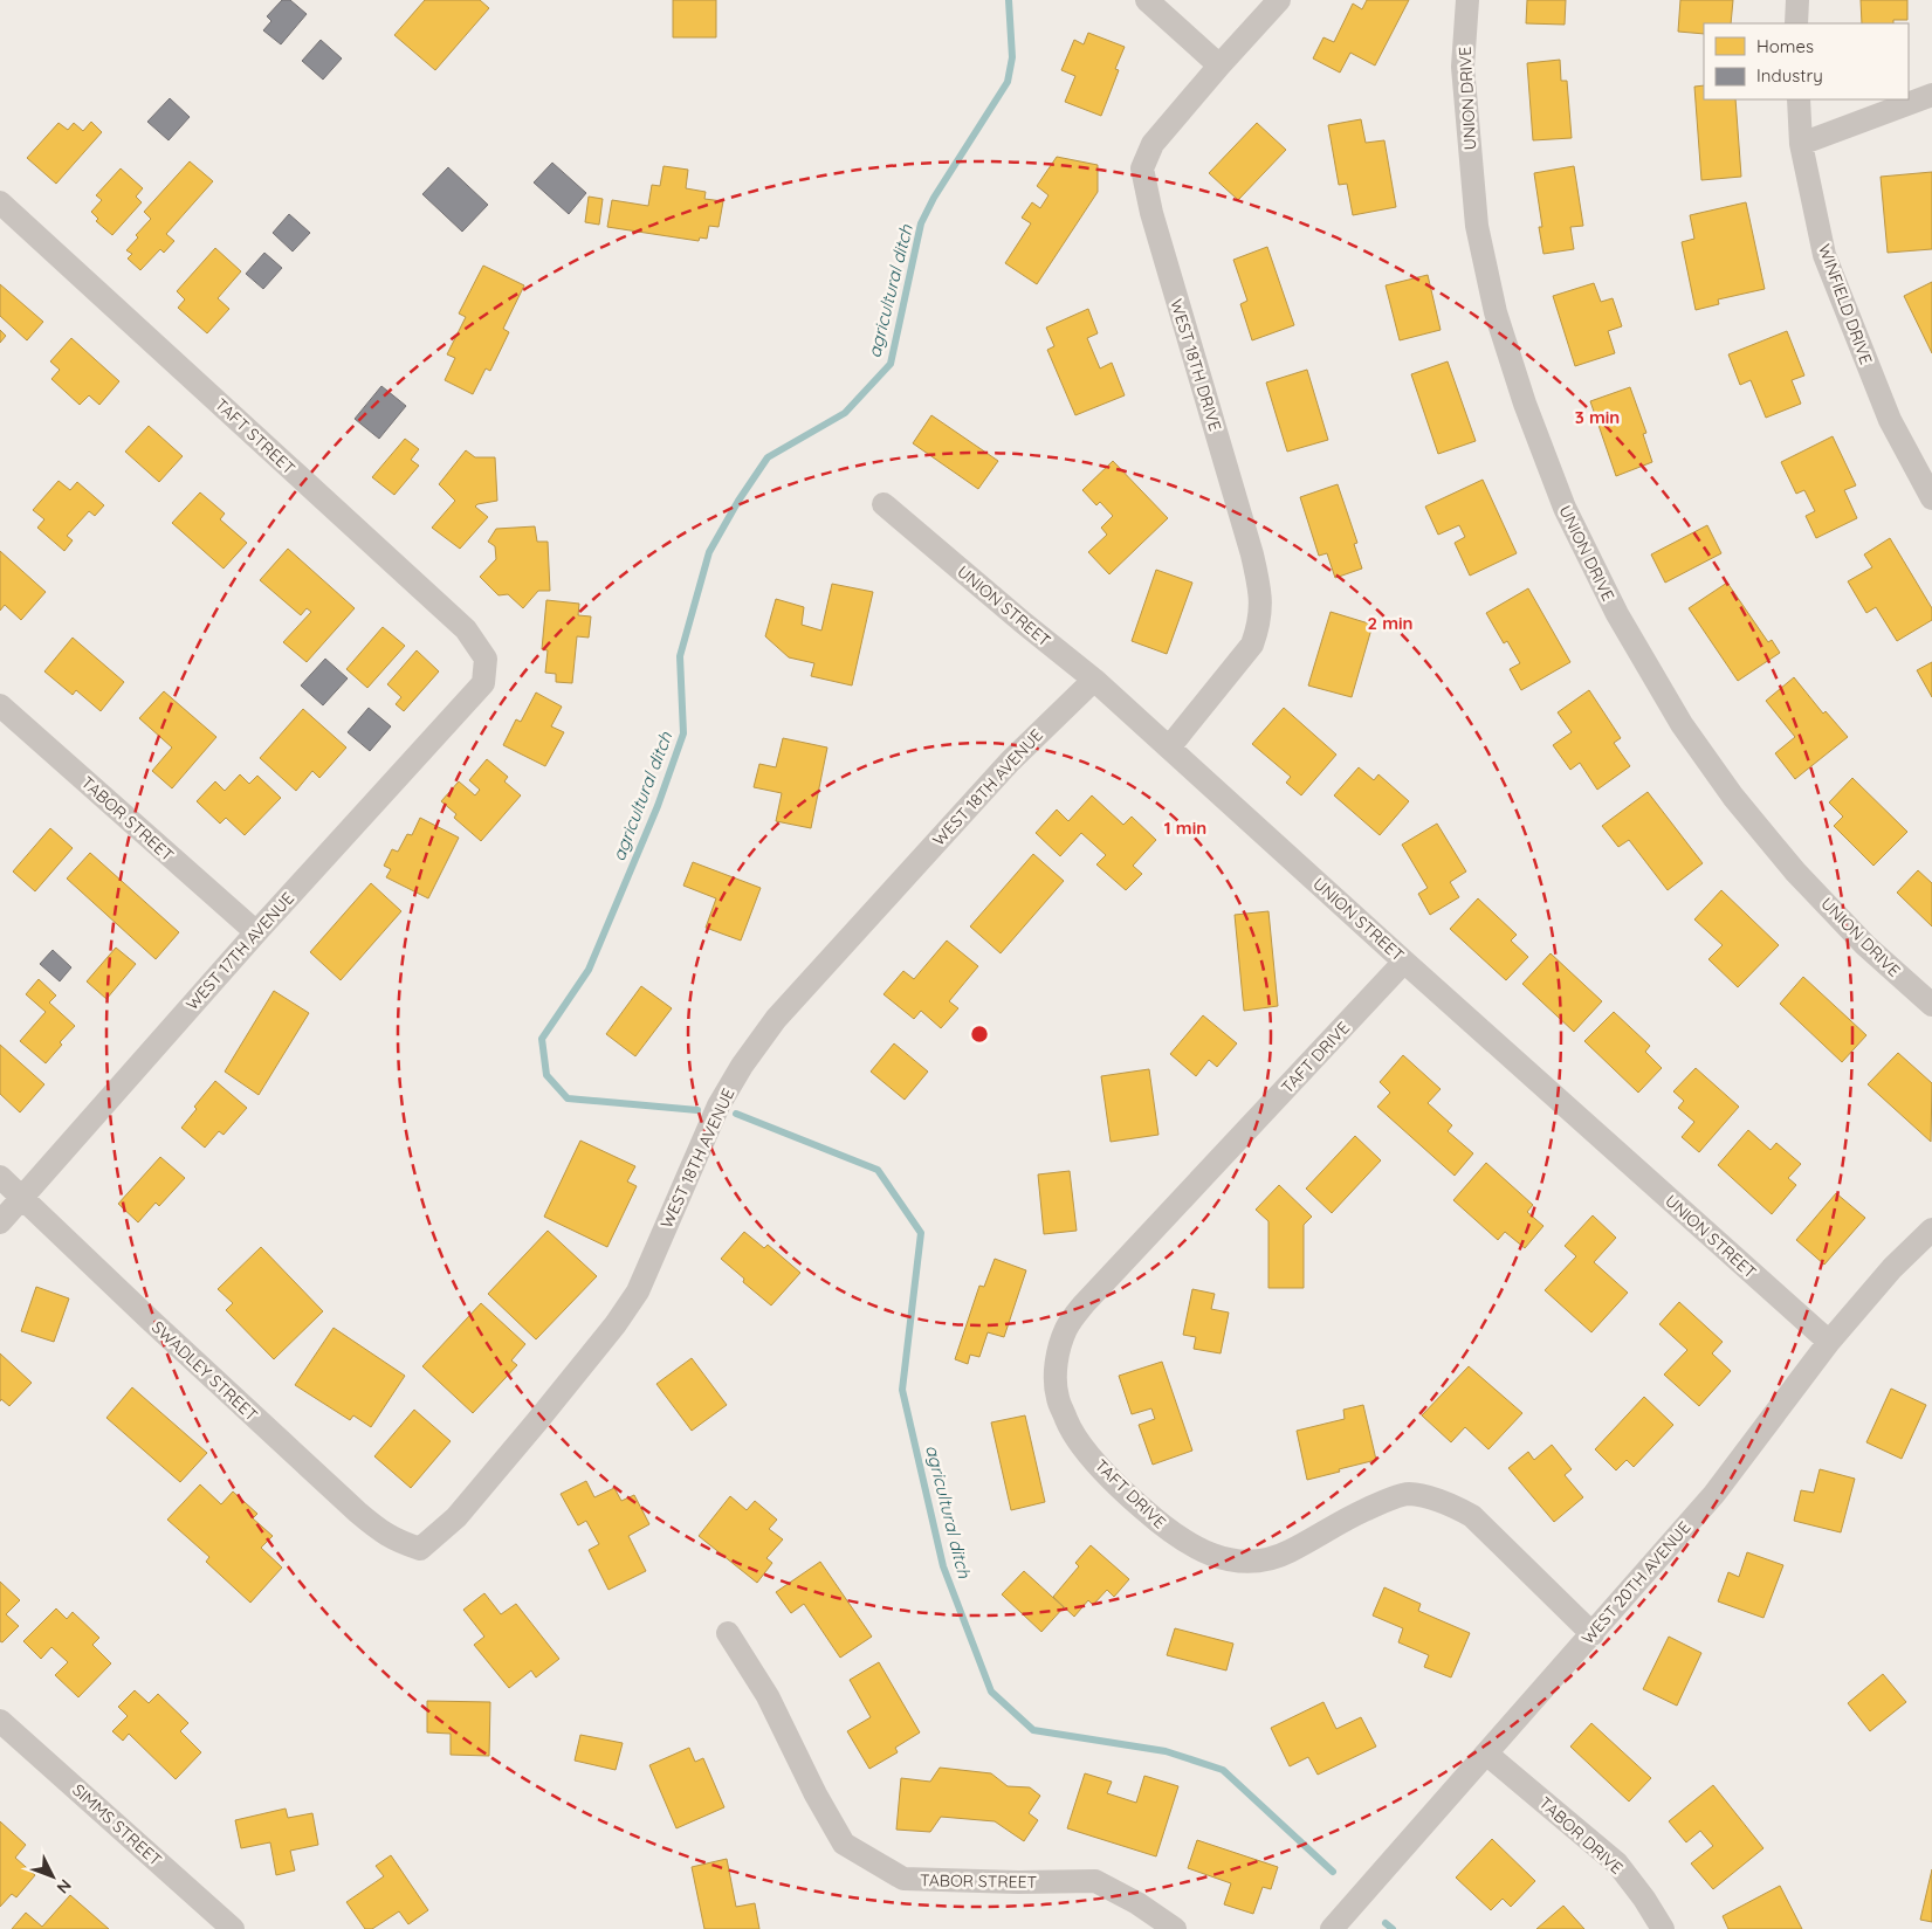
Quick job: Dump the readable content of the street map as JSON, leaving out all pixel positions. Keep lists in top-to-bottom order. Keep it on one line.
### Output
{"streets":{"street":["UNION DRIVE","WINFIELD DRIVE","WEST 18TH DRIVE","TAFT STREET","UNION STREET","WEST 18TH AVENUE","TABOR STREET","WEST 17TH AVENUE","TAFT DRIVE","SWADLEY STREET","WEST 20TH AVENUE","SIMMS STREET","TABOR DRIVE"]},"crossings":[["WEST 18TH DRIVE","UNION STREET"],["TAFT STREET","WEST 17TH AVENUE"],["UNION STREET","WEST 18TH AVENUE"],["UNION STREET","TAFT DRIVE"],["UNION STREET","WEST 20TH AVENUE"],["WEST 18TH AVENUE","SWADLEY STREET"],["TABOR STREET","WEST 17TH AVENUE"],["WEST 17TH AVENUE","SWADLEY STREET"],["TAFT DRIVE","WEST 20TH AVENUE"],["WEST 20TH AVENUE","TABOR DRIVE"]],"water":["agricultural ditch"],"legend":["Homes","Industry"],"north":"bottom right","rings":["3 min","2 min","1 min"]}
